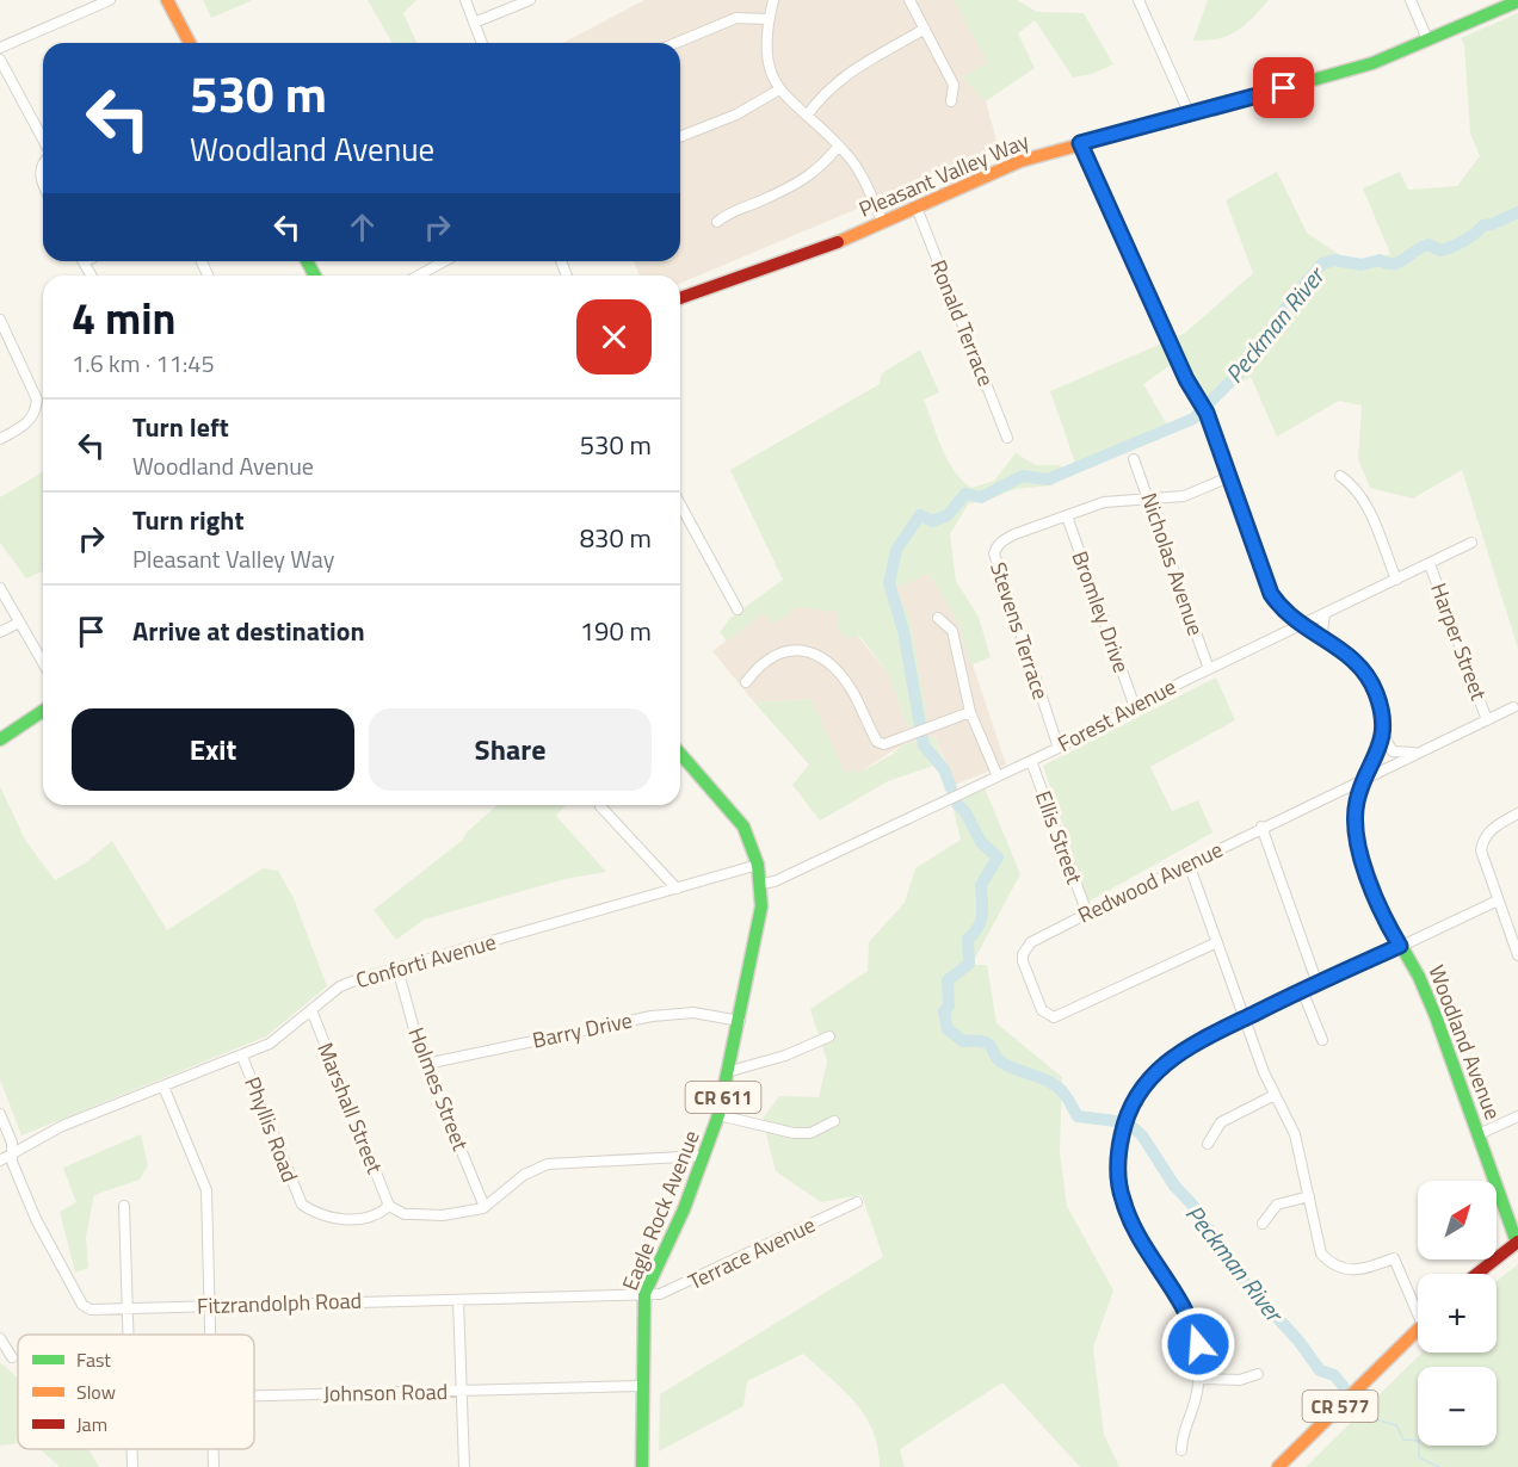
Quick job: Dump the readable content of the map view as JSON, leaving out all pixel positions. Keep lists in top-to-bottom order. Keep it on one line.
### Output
{"streets":{"main road":["Pleasant Valley Way","Woodland Avenue","CR 611","Eagle Rock Avenue","CR 577"],"street":["Ronald Terrace","Nicholas Avenue","Bromley Drive","Stevens Terrace","Harper Street","Forest Avenue","Ellis Street","Redwood Avenue","Conforti Avenue","Barry Drive","Holmes Street","Marshall Street","Phyllis Road","Terrace Avenue","Fitzrandolph Road","Johnson Road"]},"crossings":[["Pleasant Valley Way","Ronald Terrace"],["Pleasant Valley Way","Woodland Avenue"],["Nicholas Avenue","Stevens Terrace"],["Nicholas Avenue","Forest Avenue"],["Bromley Drive","Stevens Terrace"],["Bromley Drive","Forest Avenue"],["Stevens Terrace","Forest Avenue"],["Stevens Terrace","Woodland Avenue"],["Harper Street","Forest Avenue"],["Harper Street","Redwood Avenue"],["Forest Avenue","Ellis Street"],["Forest Avenue","Woodland Avenue"],["Forest Avenue","Eagle Rock Avenue"],["Ellis Street","Redwood Avenue"],["Redwood Avenue","Woodland Avenue"],["Conforti Avenue","Holmes Street"],["Conforti Avenue","Marshall Street"],["Conforti Avenue","Phyllis Road"],["Conforti Avenue","Eagle Rock Avenue"],["Conforti Avenue","Fitzrandolph Road"],["Barry Drive","Holmes Street"],["Barry Drive","Eagle Rock Avenue"],["Marshall Street","Phyllis Road"],["Eagle Rock Avenue","Terrace Avenue"],["Eagle Rock Avenue","Fitzrandolph Road"],["Eagle Rock Avenue","Johnson Road"],["Terrace Avenue","Fitzrandolph Road"]],"water":["Peckman River"],"legend":["Fast","Slow","Jam"],"north":"top right","page":{"turn":["530 m","Woodland Avenue"],"heading":["4 min","1.6 km · 11:45"],"list":[{"name":"Turn left","note":"Woodland Avenue","value":"530 m"},{"name":"Turn right","note":"Pleasant Valley Way","value":"830 m"},{"name":"Arrive at destination","value":"190 m"}],"buttons":["Exit","Share"],"map_buttons":["+","−"]}}
